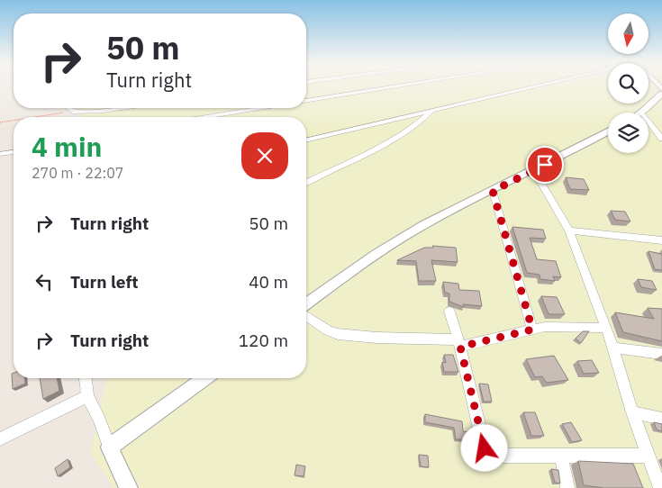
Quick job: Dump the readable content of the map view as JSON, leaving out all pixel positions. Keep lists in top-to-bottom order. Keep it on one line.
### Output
{"north":"bottom","page":{"turn":["50 m","Turn right"],"heading":["4 min","270 m · 22:07"],"list":[{"name":"Turn right","value":"50 m"},{"name":"Turn left","value":"40 m"},{"name":"Turn right","value":"120 m"}]}}
